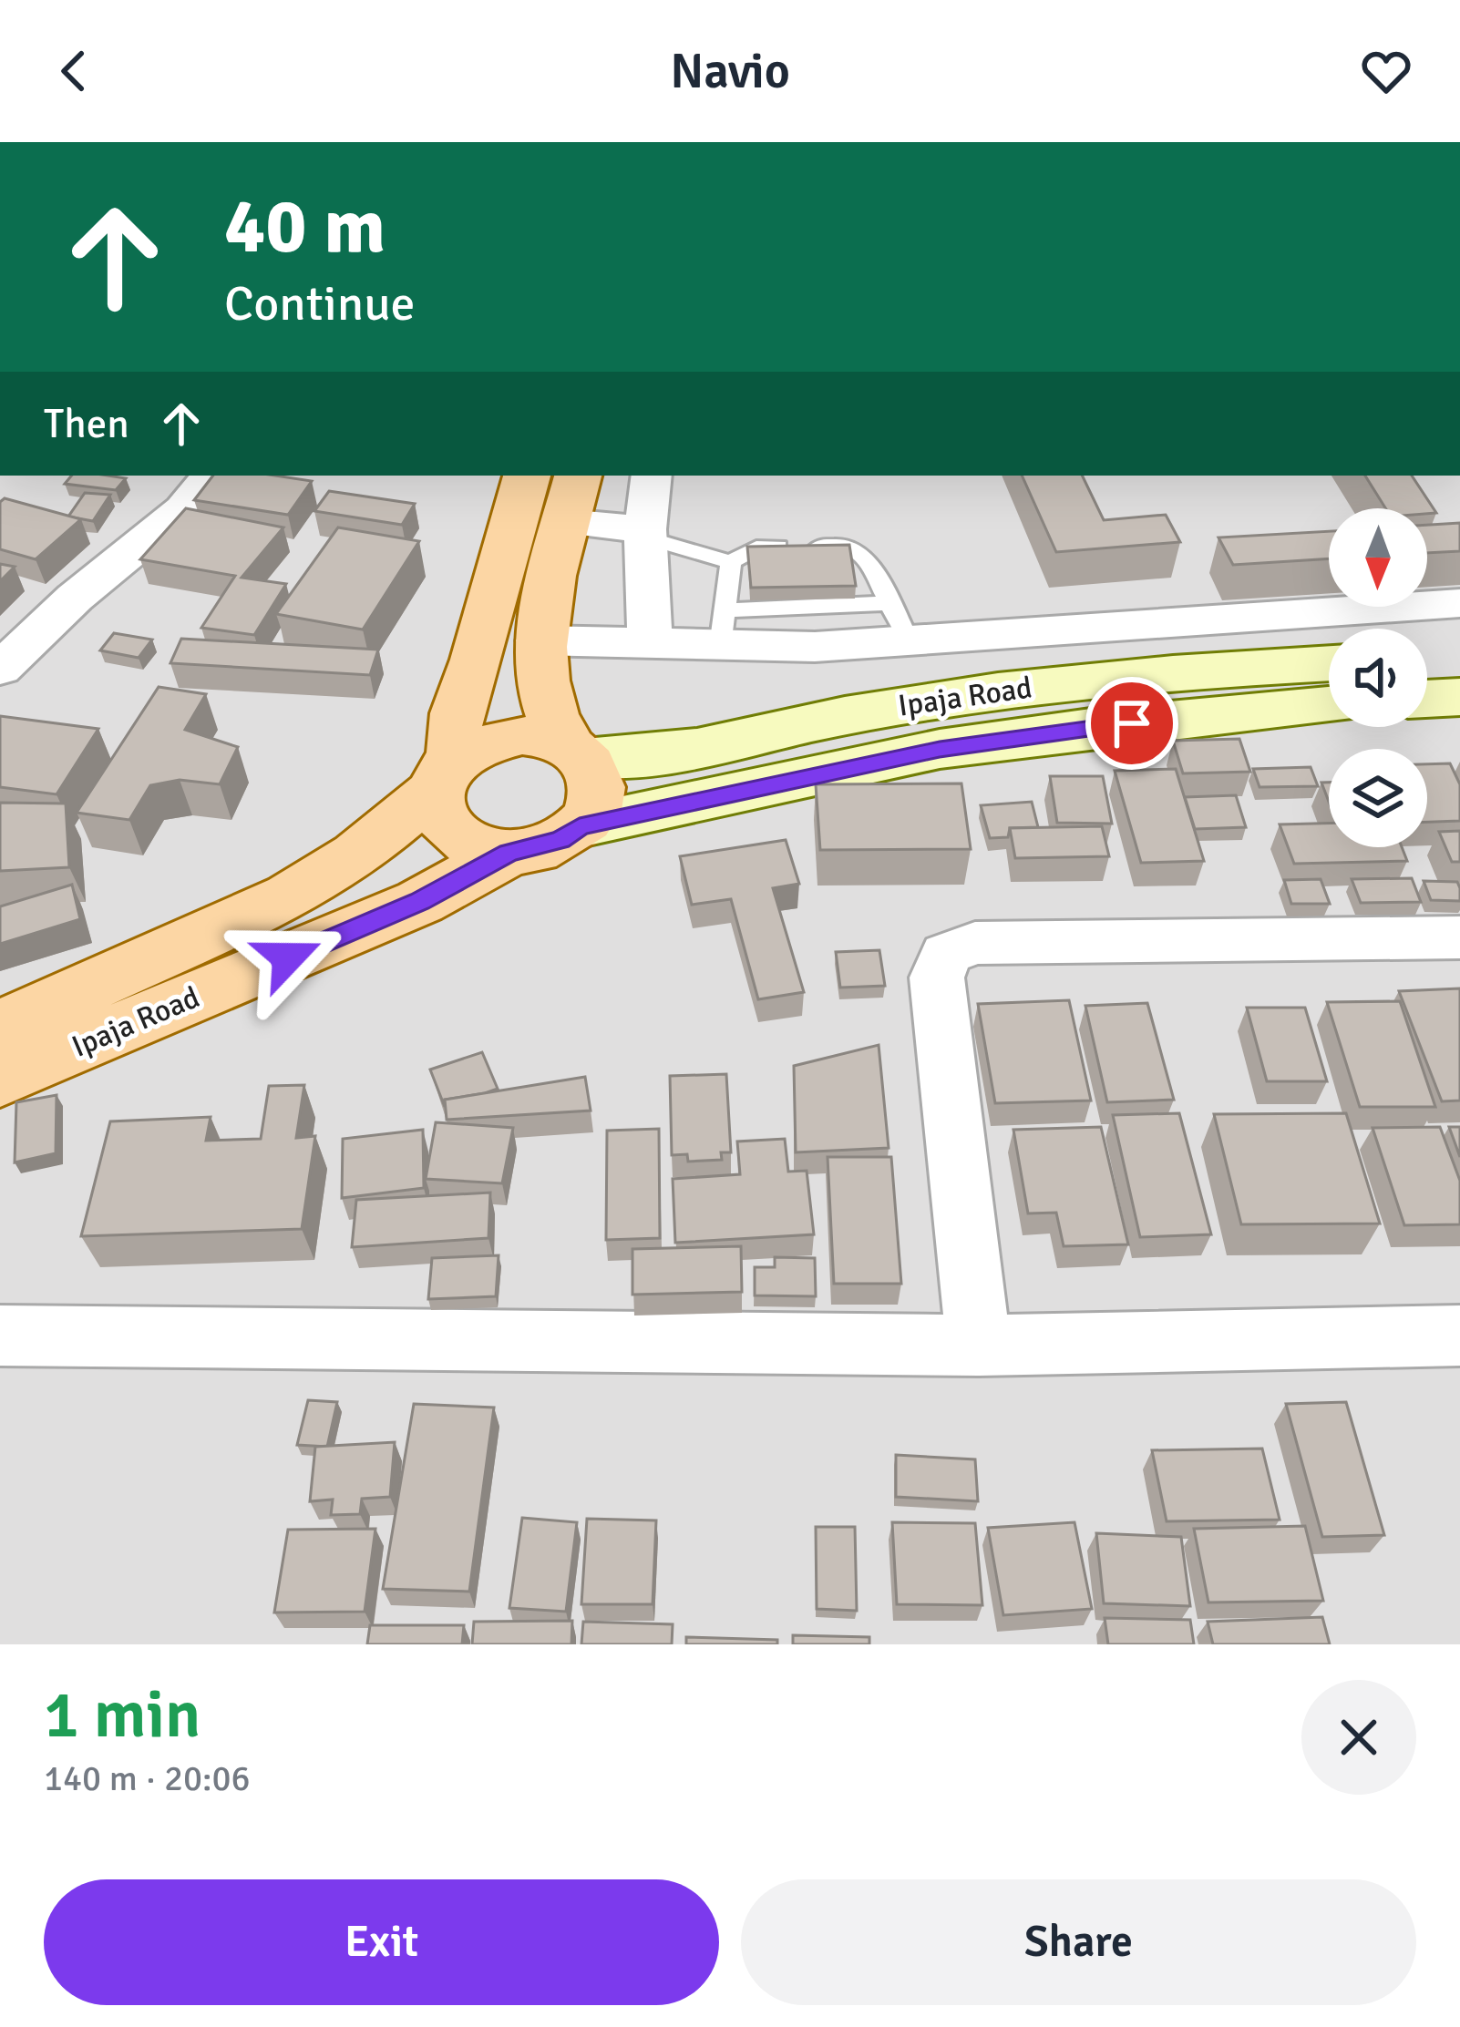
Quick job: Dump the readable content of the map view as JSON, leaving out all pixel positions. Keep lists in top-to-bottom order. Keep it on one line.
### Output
{"streets":{"main road":["Ipaja Road"]},"north":"bottom","page":{"header":"Navio","turn":["40 m","Continue"],"then":"Then","heading":["1 min","140 m · 20:06"],"buttons":["Exit","Share"]}}
